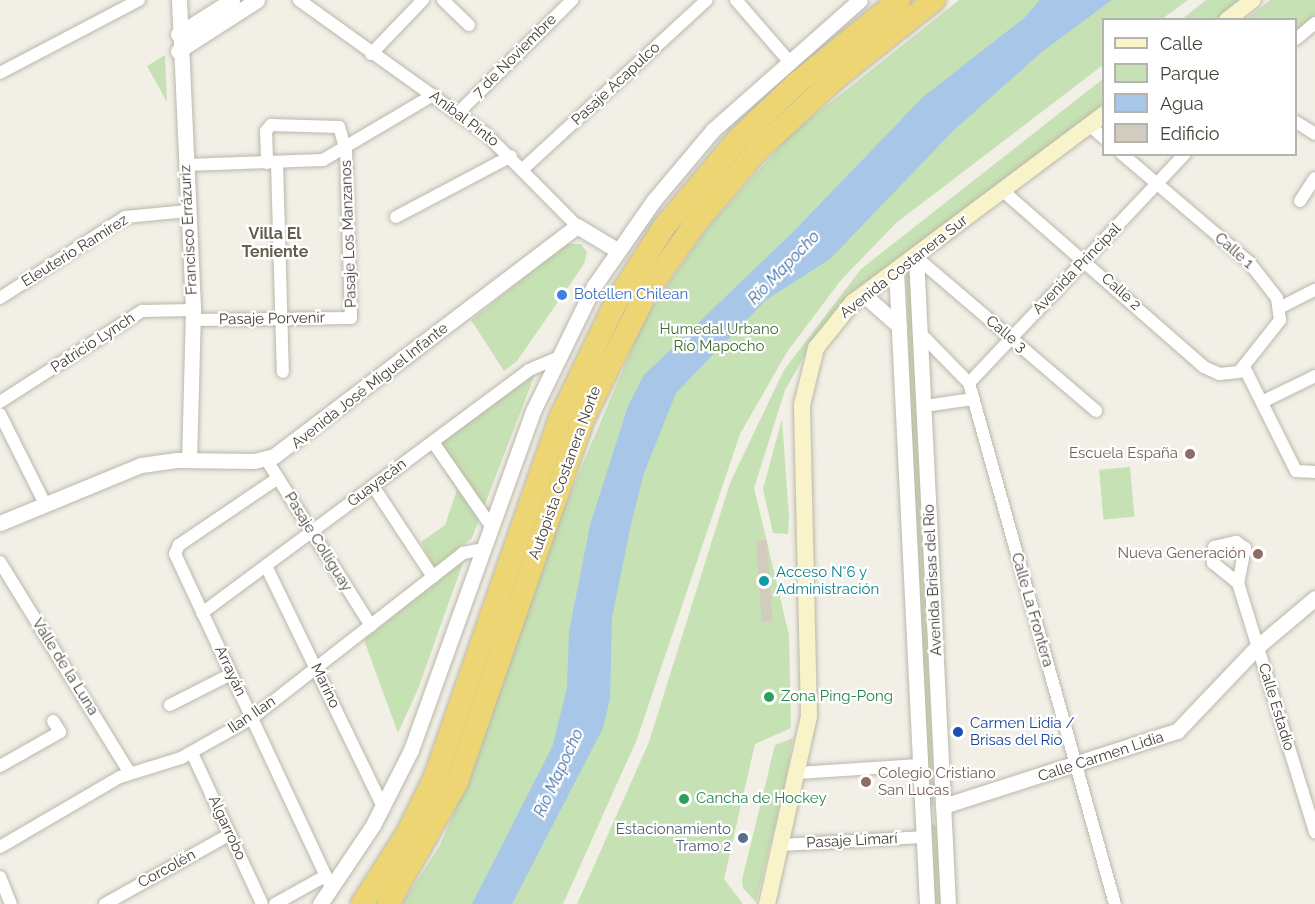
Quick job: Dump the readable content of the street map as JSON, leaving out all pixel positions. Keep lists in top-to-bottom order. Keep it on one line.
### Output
{"streets":{"highway":["Autopista Costanera Norte"],"main road":["Avenida Costanera Sur"],"street":["7 de Noviembre","Pasaje Acapulco","Aníbal Pinto","Francisco Errázuriz","Pasaje Los Manzanos","Eleuterio Ramírez","Calle 1","Avenida Principal","Calle 2","Pasaje Porvenir","Calle 3","Patricio Lynch","Avenida José Miguel Infante","Guayacán","Pasaje Colliguay","Avenida Brisas del Río","Calle La Frontera","Valle de la Luna","Arrayán","Marino","Calle Estadio","Ilan Ilan","Calle Carmen Lidia","Algarrobo","Pasaje Limarí","Corcolén"]},"crossings":[["7 de Noviembre","Aníbal Pinto"],["Pasaje Acapulco","Aníbal Pinto"],["Aníbal Pinto","Avenida José Miguel Infante"],["Francisco Errázuriz","Eleuterio Ramírez"],["Francisco Errázuriz","Pasaje Porvenir"],["Francisco Errázuriz","Patricio Lynch"],["Francisco Errázuriz","Avenida José Miguel Infante"],["Pasaje Los Manzanos","Pasaje Porvenir"],["Calle 1","Avenida Principal"],["Avenida Costanera Sur","Calle 2"],["Avenida Costanera Sur","Calle 3"],["Avenida Costanera Sur","Avenida Brisas del Río"],["Avenida Costanera Sur","Pasaje Limarí"],["Avenida Principal","Calle 2"],["Avenida Principal","Calle 3"],["Avenida Principal","Calle La Frontera"],["Pasaje Porvenir","Patricio Lynch"],["Calle 3","Avenida Brisas del Río"],["Avenida José Miguel Infante","Pasaje Colliguay"],["Guayacán","Pasaje Colliguay"],["Guayacán","Arrayán"],["Guayacán","Marino"],["Pasaje Colliguay","Arrayán"],["Pasaje Colliguay","Ilan Ilan"],["Avenida Brisas del Río","Calle Carmen Lidia"],["Avenida Brisas del Río","Pasaje Limarí"],["Calle La Frontera","Calle Carmen Lidia"],["Valle de la Luna","Ilan Ilan"],["Arrayán","Ilan Ilan"],["Marino","Ilan Ilan"],["Calle Estadio","Calle Carmen Lidia"],["Ilan Ilan","Algarrobo"],["Algarrobo","Corcolén"]],"districts":["Villa El Teniente"],"water":["Río Mapocho"],"parks":["Humedal Urbano Río Mapocho"],"places":["Botellen Chilean","Escuela España","Nueva Generación","Acceso N°6 y Administración","Zona Ping-Pong","Carmen Lidia / Brisas del Río","Colegio Cristiano San Lucas","Cancha de Hockey","Estacionamiento Tramo 2"],"legend":["Calle","Parque","Agua","Edificio"]}
